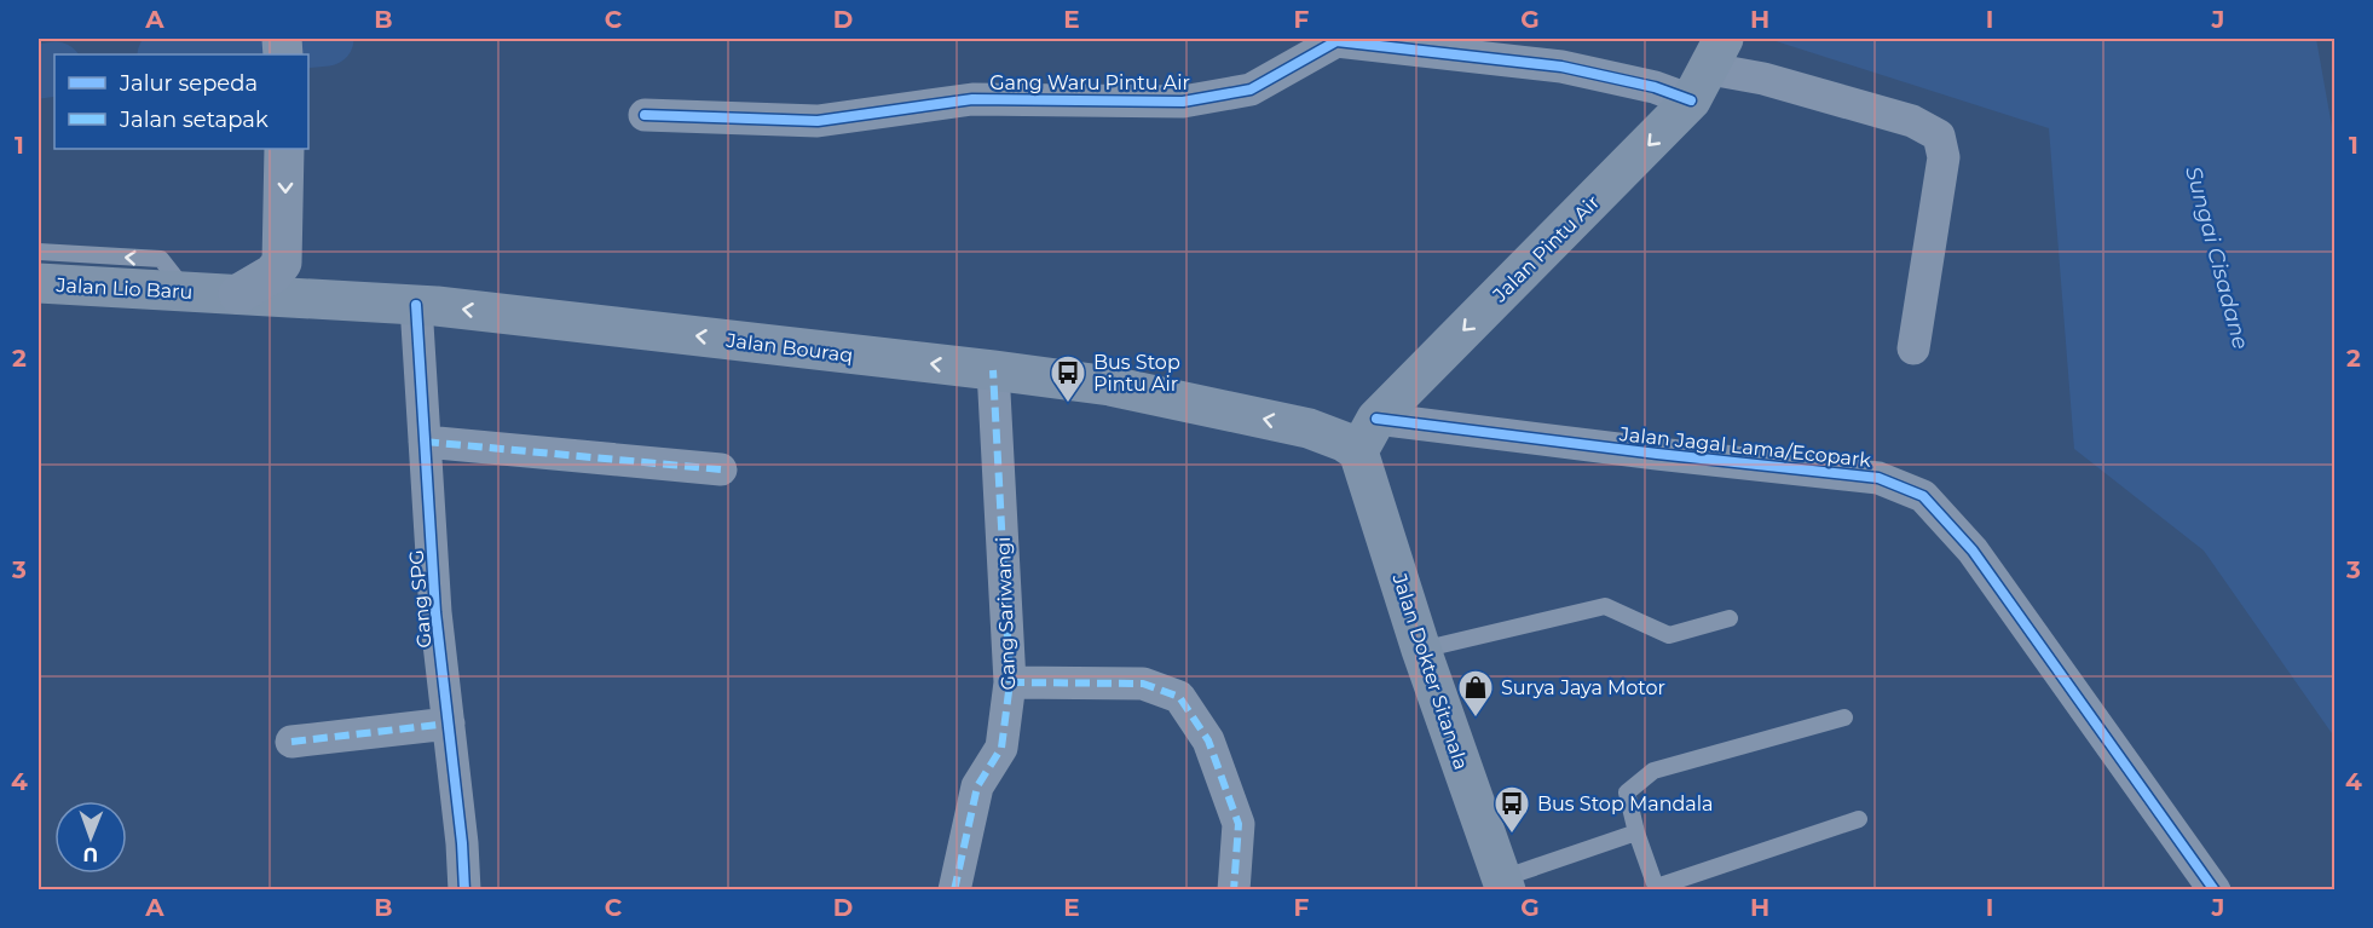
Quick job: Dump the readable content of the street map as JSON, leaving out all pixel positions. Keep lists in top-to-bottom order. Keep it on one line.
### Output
{"streets":{"main road":["Jalan Pintu Air","Jalan Lio Baru","Jalan Bouraq","Jalan Dokter Sitanala"],"street":["Gang Waru Pintu Air","Jalan Jagal Lama/Ecopark","Gang SPG","Gang Sariwangi"]},"crossings":[["Gang Waru Pintu Air","Jalan Pintu Air"],["Jalan Pintu Air","Jalan Bouraq"],["Jalan Pintu Air","Jalan Jagal Lama/Ecopark"],["Jalan Pintu Air","Jalan Dokter Sitanala"],["Jalan Lio Baru","Jalan Bouraq"],["Jalan Bouraq","Jalan Jagal Lama/Ecopark"],["Jalan Bouraq","Gang SPG"],["Jalan Bouraq","Gang Sariwangi"],["Jalan Bouraq","Jalan Dokter Sitanala"],["Jalan Jagal Lama/Ecopark","Jalan Dokter Sitanala"]],"one_way":["Jalan Pintu Air","Jalan Bouraq"],"water":["Sungai Cisadane"],"places":{"bus stop":["Bus Stop Pintu Air","Bus Stop Mandala"],"shop":["Surya Jaya Motor"]},"legend":["Jalur sepeda","Jalan setapak"],"north":"bottom","grid":{"columns":["A","B","C","D","E","F","G","H","I","J"],"rows":["1","2","3","4"]}}
